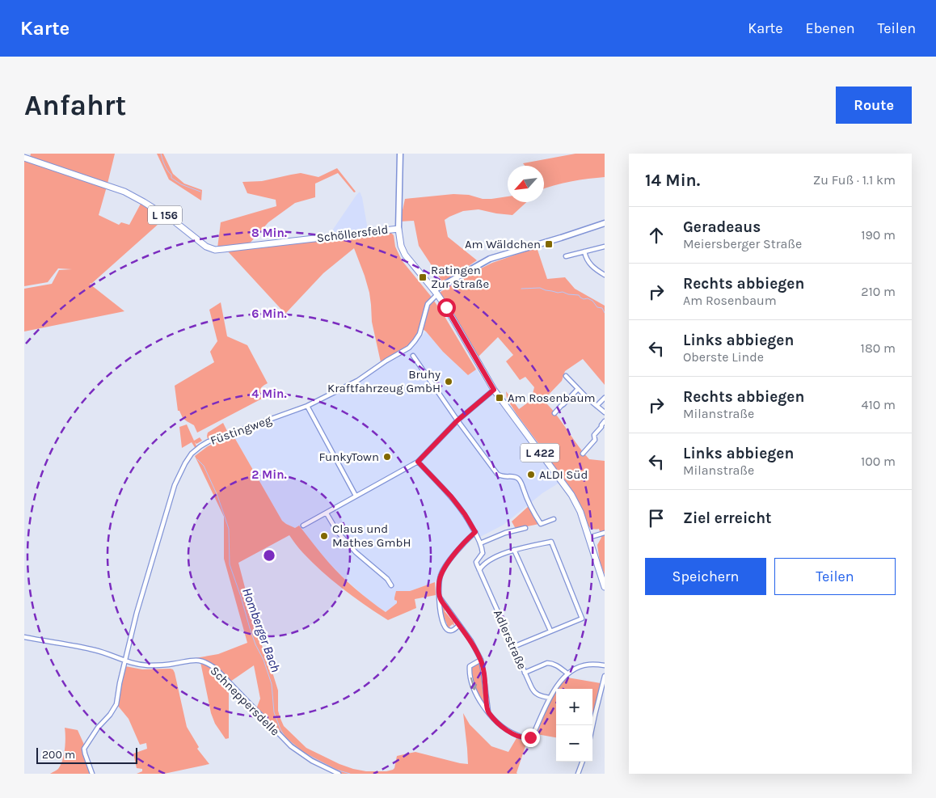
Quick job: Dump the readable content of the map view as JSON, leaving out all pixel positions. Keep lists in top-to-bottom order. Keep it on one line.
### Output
{"streets":{"main road":["L 156","Schöllersfeld","L 422"],"street":["Füstingweg","Adlerstraße","Schneppersdelle"]},"crossings":[["Schöllersfeld","L 422"],["Füstingweg","L 422"],["Füstingweg","Schneppersdelle"]],"water":["Homberger Bach"],"places":{"transit":["Am Wäldchen","Ratingen Zur Straße","Am Rosenbaum"],"other":["Bruhy Kraftfahrzeug GmbH","FunkyTown","ALDI Süd","Claus und Mathes GmbH"]},"scale_bar":"200 m","north":"bottom left","page":{"header":"Karte","nav":["Karte","Ebenen","Teilen"],"buttons":["Route",["Speichern","Teilen"]],"title":"Anfahrt","heading":["14 Min.","Zu Fuß · 1.1 km"],"list":[["Geradeaus","Meiersberger Straße","190 m"],["Rechts abbiegen","Am Rosenbaum","210 m"],["Links abbiegen","Oberste Linde","180 m"],["Rechts abbiegen","Milanstraße","410 m"],["Links abbiegen","Milanstraße","100 m"],"Ziel erreicht"],"map_buttons":["+","−"],"scale":"200 m"},"rings":["8 Min.","6 Min.","4 Min.","2 Min."]}
